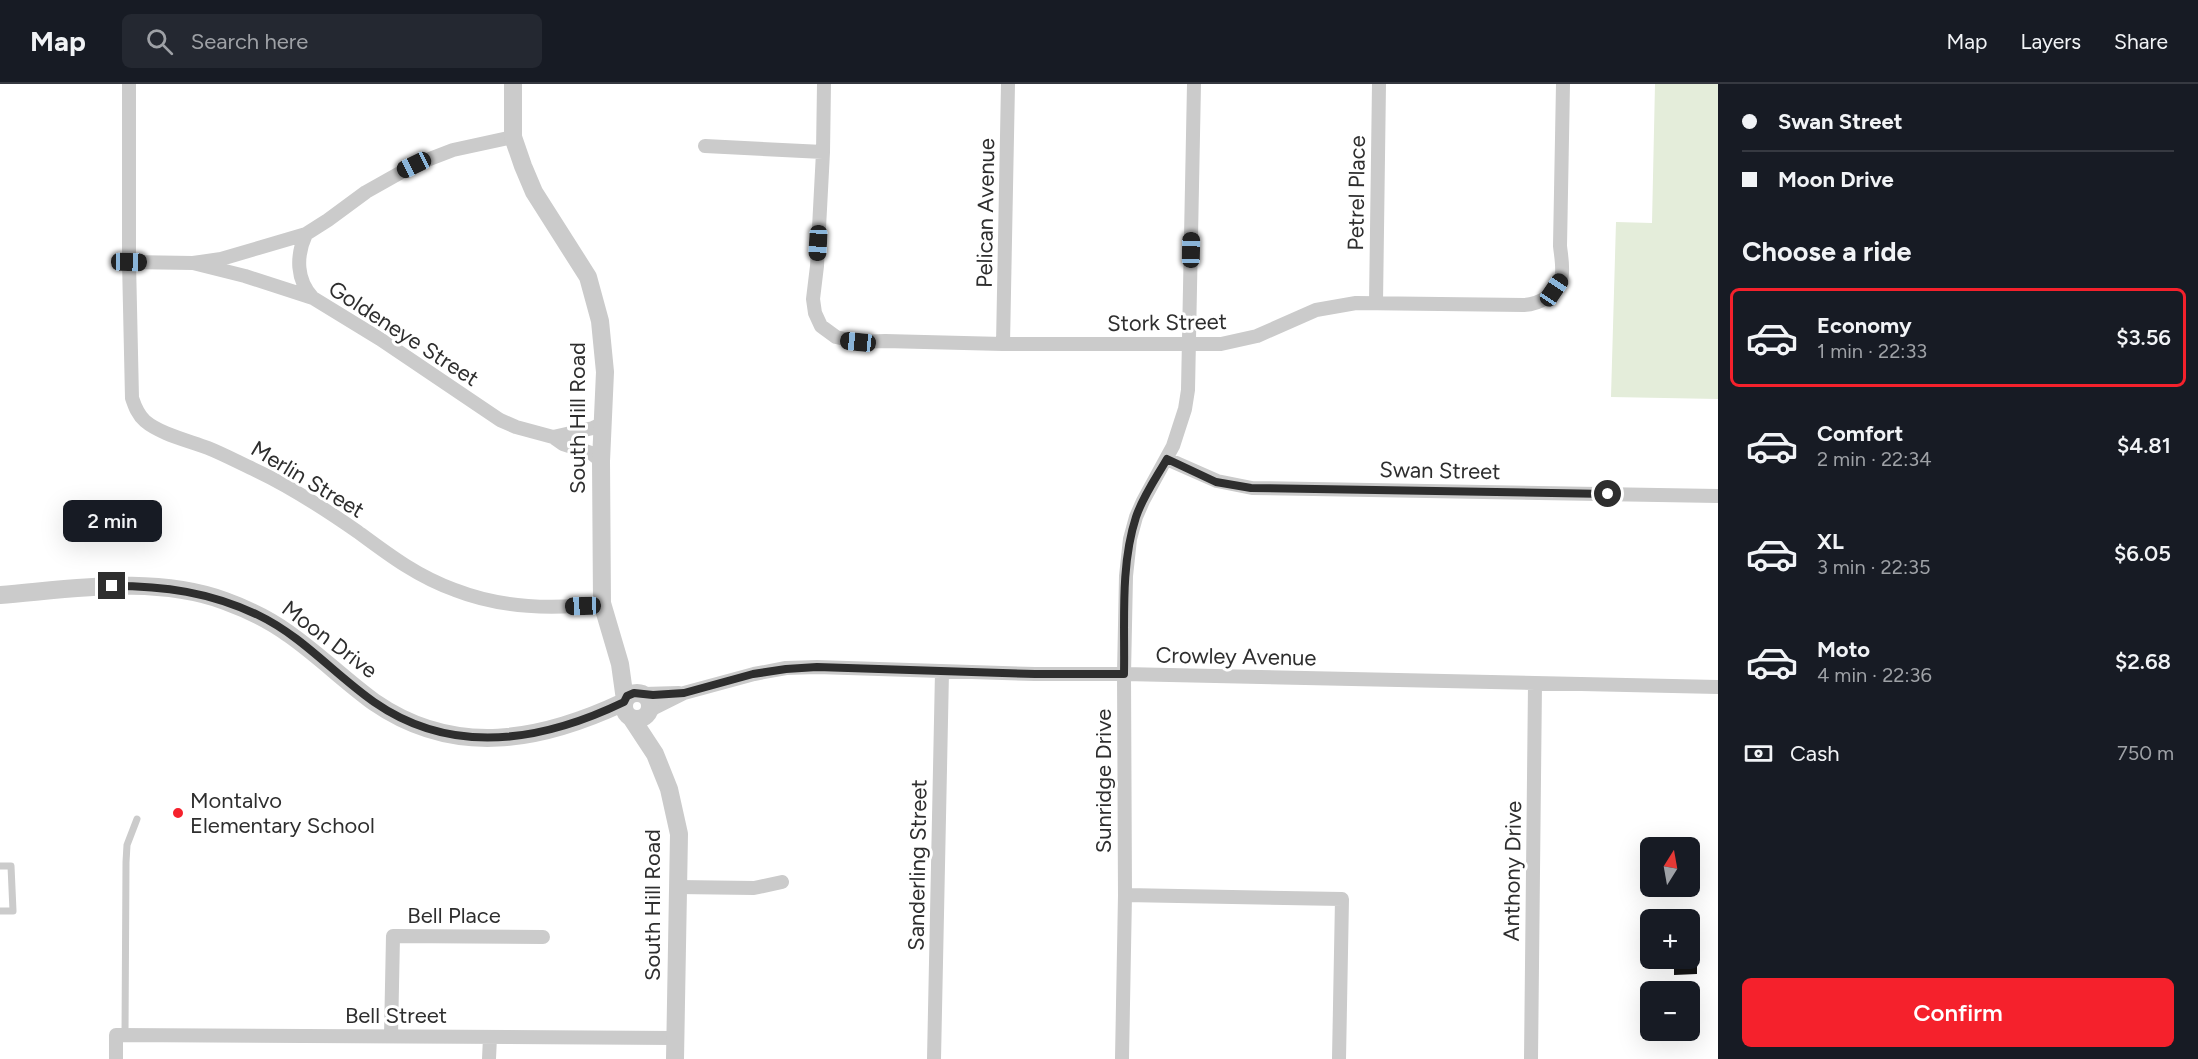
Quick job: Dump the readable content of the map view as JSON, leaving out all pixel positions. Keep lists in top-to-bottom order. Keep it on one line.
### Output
{"streets":{"street":["Petrel Place","Pelican Avenue","Stork Street","Goldeneye Street","South Hill Road","Swan Street","Merlin Street","Moon Drive","Crowley Avenue","Sunridge Drive","Sanderling Street","Anthony Drive","Bell Place","Bell Street"]},"crossings":[["Petrel Place","Stork Street"],["Pelican Avenue","Stork Street"],["Stork Street","Sunridge Drive"],["Goldeneye Street","South Hill Road"],["South Hill Road","Merlin Street"],["South Hill Road","Moon Drive"],["South Hill Road","Crowley Avenue"],["South Hill Road","Bell Street"],["Swan Street","Sunridge Drive"],["Moon Drive","Crowley Avenue"],["Crowley Avenue","Sunridge Drive"],["Crowley Avenue","Sanderling Street"],["Crowley Avenue","Anthony Drive"],["Bell Place","Bell Street"]],"places":["Montalvo Elementary School"],"north":"top","page":{"header":"Map","search":"Search here","nav":["Map","Layers","Share"],"banner":["Swan Street","Moon Drive"],"heading":"Choose a ride","list":[{"name":"Economy","note":"1 min · 22:33","value":"$3.56"},{"name":"Comfort","note":"2 min · 22:34","value":"$4.81"},{"name":"XL","note":"3 min · 22:35","value":"$6.05"},{"name":"Moto","note":"4 min · 22:36","value":"$2.68"}],"bubble":"2 min","pay":["Cash","750 m"],"map_buttons":["+","−"],"buttons":"Confirm"}}
